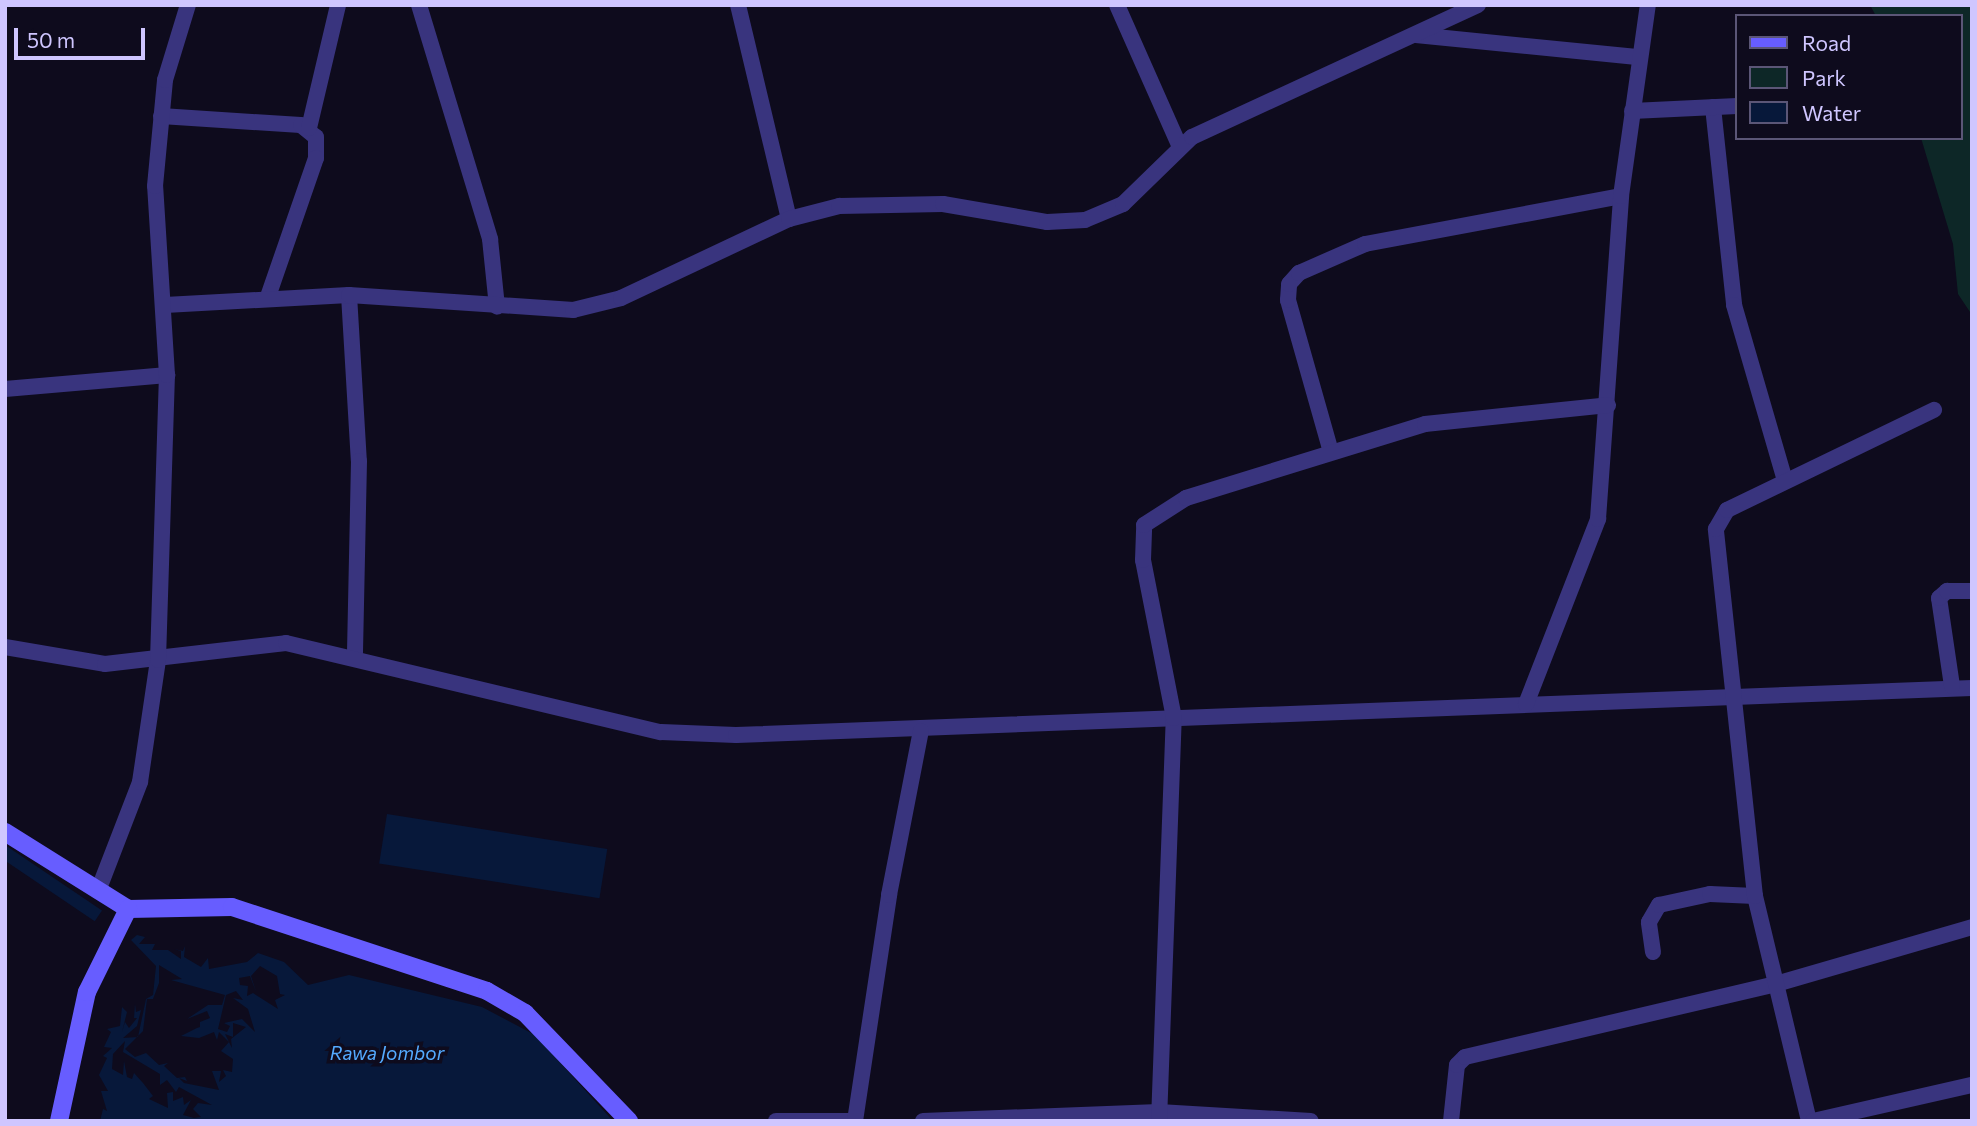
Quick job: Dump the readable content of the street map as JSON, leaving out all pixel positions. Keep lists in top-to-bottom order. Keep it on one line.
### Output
{"water":["Rawa Jombor"],"legend":["Road","Park","Water"],"scale_bar":"50 m"}
